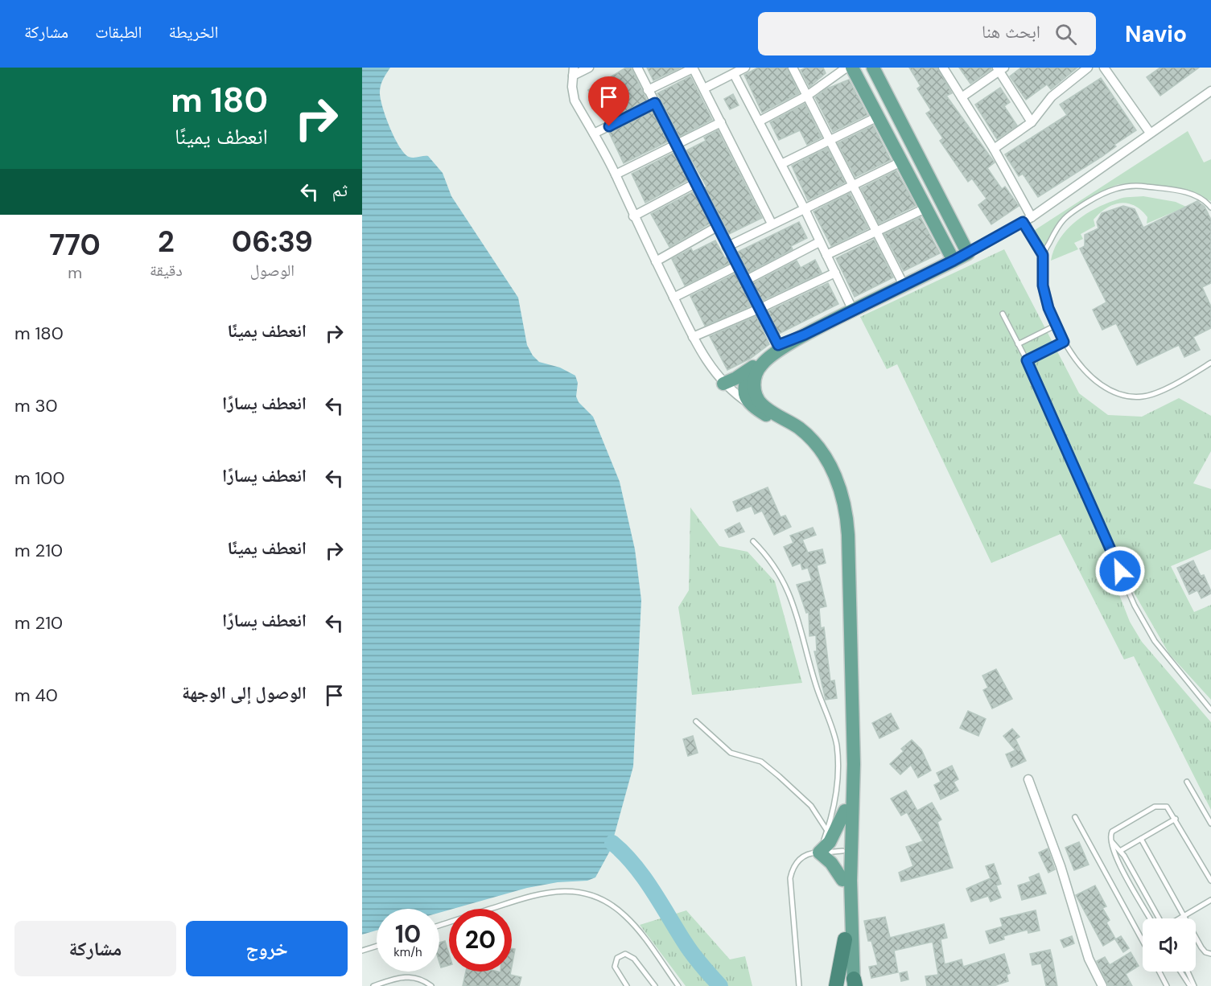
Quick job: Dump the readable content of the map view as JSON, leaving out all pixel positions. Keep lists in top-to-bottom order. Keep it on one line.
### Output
{"page":{"header":"Navio","search":"ابحث هنا","nav":["الخريطة","الطبقات","مشاركة"],"turn":["180 m","انعطف يمينًا"],"then":"ثم","eta":["06:39","الوصول","2","دقيقة","770","m"],"list":[{"name":"انعطف يمينًا","value":"180 m"},{"name":"انعطف يسارًا","value":"30 m"},{"name":"انعطف يسارًا","value":"100 m"},{"name":"انعطف يمينًا","value":"210 m"},{"name":"انعطف يسارًا","value":"210 m"},{"name":"الوصول إلى الوجهة","value":"40 m"}],"speed":"10 km/h","limit":"20","buttons":["خروج","مشاركة"]}}
